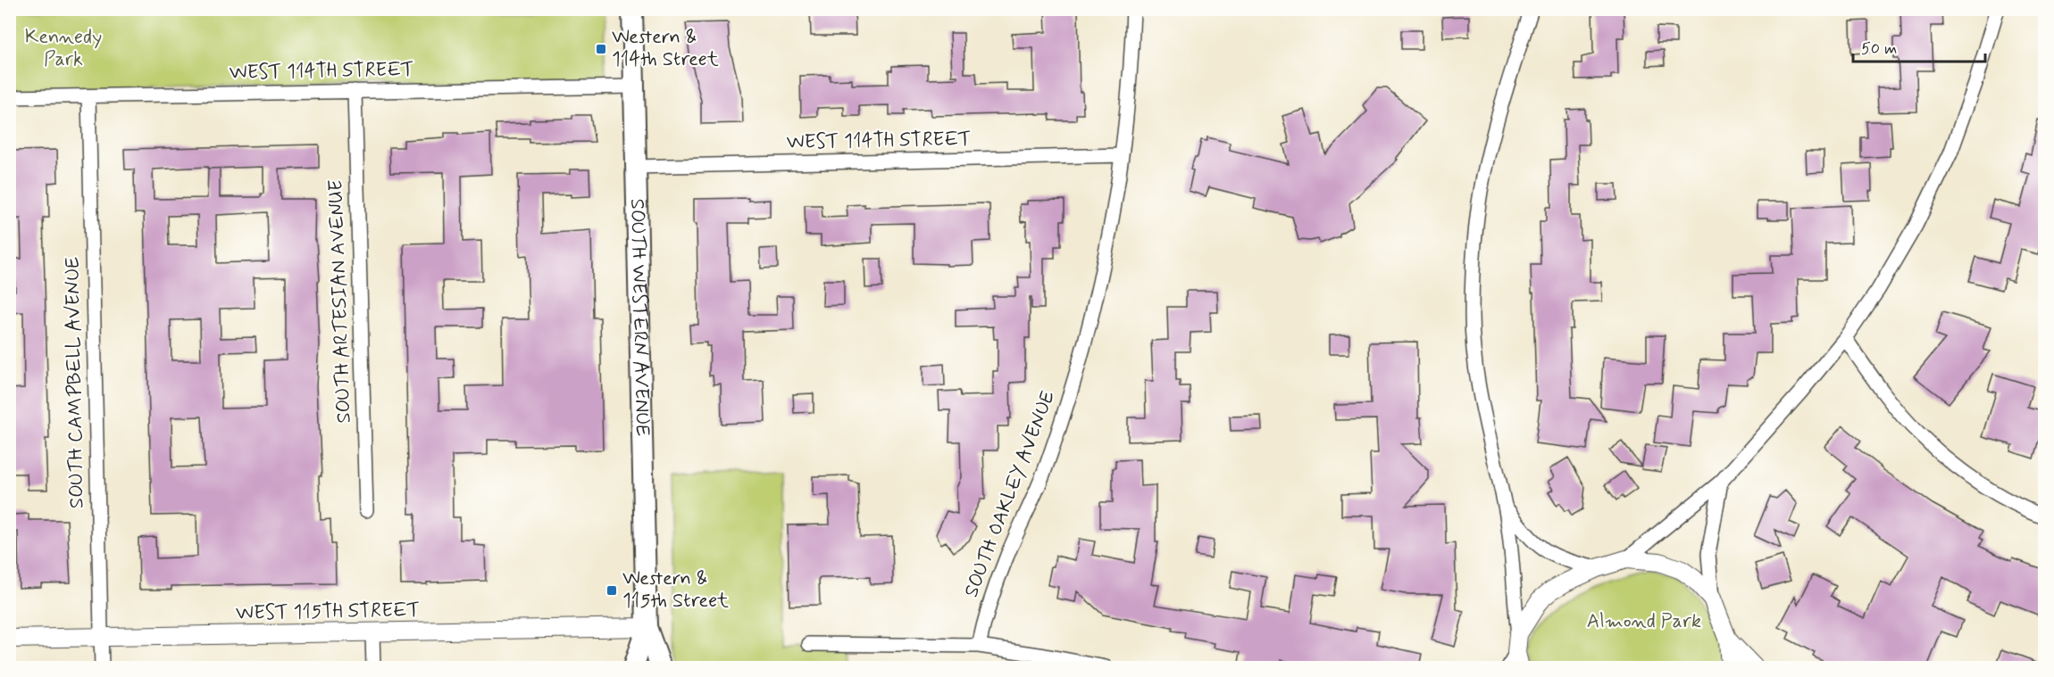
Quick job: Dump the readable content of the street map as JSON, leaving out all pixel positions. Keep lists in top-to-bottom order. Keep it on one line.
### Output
{"streets":{"main road":["SOUTH WESTERN AVENUE"],"street":["WEST 114TH STREET","SOUTH ARTESIAN AVENUE","SOUTH CAMPBELL AVENUE","SOUTH OAKLEY AVENUE","WEST 115TH STREET"]},"crossings":[["WEST 114TH STREET","SOUTH ARTESIAN AVENUE"],["WEST 114TH STREET","SOUTH WESTERN AVENUE"],["WEST 114TH STREET","SOUTH CAMPBELL AVENUE"],["WEST 114TH STREET","SOUTH OAKLEY AVENUE"],["SOUTH WESTERN AVENUE","WEST 115TH STREET"],["SOUTH CAMPBELL AVENUE","WEST 115TH STREET"]],"parks":["Kennedy Park","Almond Park"],"places":{"transit":["Western & 114th Street","Western & 115th Street"]},"scale_bar":"50 m"}
